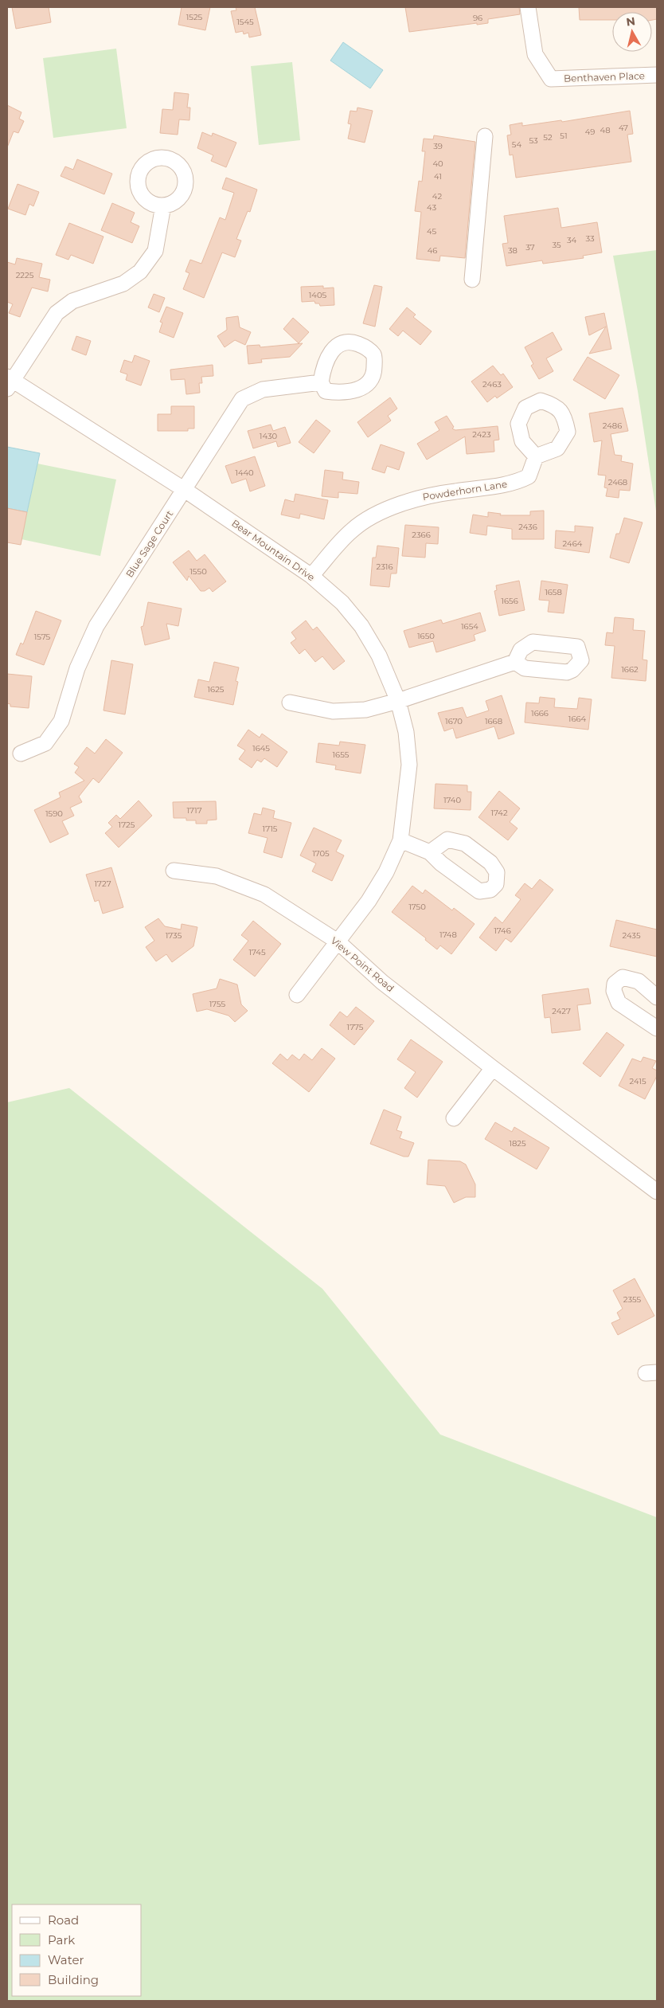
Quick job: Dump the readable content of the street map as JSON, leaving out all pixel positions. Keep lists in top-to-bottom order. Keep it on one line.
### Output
{"streets":{"street":["Benthaven Place","Powderhorn Lane","Blue Sage Court","Bear Mountain Drive","View Point Road"]},"crossings":[["Powderhorn Lane","Bear Mountain Drive"],["Blue Sage Court","Bear Mountain Drive"],["Bear Mountain Drive","View Point Road"]],"house_numbers":["1525","96","1545","47","48","49","51","52","53","54","39","40","41","42","43","45","33","34","35","37","46","38","2225","1405","2463","2486","2423","1430","1440","2468","2436","2366","2464","2316","1550","1658","1656","1654","1650","1575","1662","1625","1666","1664","1670","1668","1645","1655","1740","1717","1742","1590","1725","1715","1705","1727","1750","1746","1748","1735","2435","1745","1755","2427","1775","2415","1825","2355"],"legend":["Road","Park","Water","Building"],"north":"top"}
